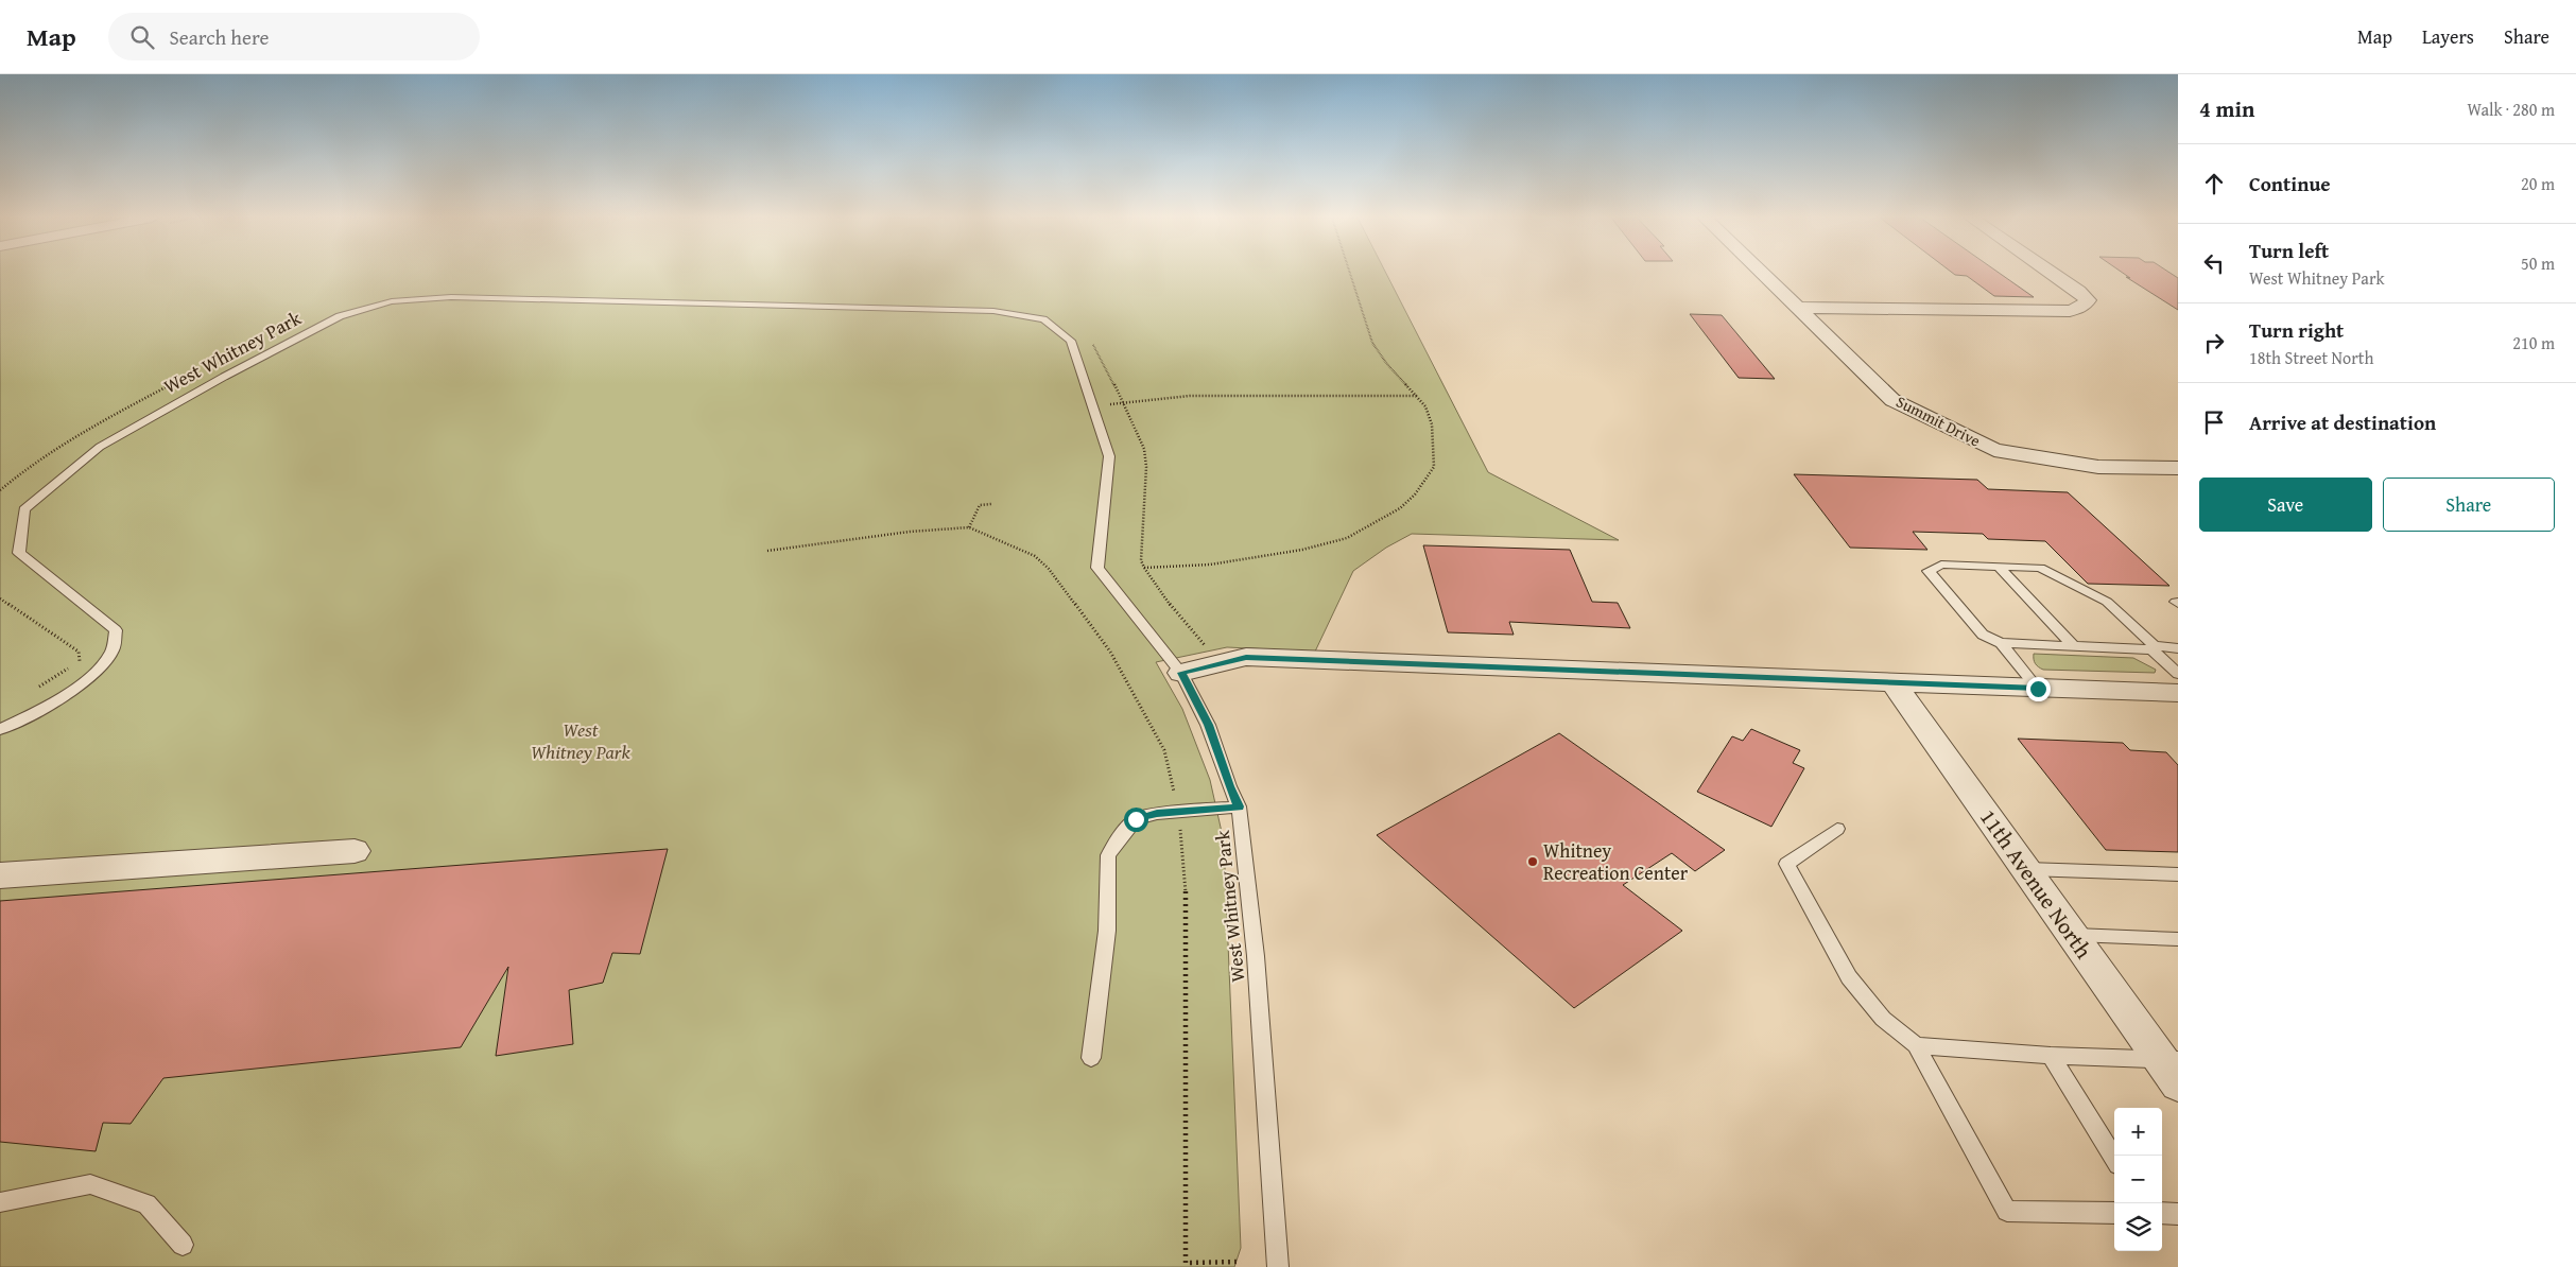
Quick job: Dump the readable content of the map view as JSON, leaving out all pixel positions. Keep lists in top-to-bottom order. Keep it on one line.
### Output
{"streets":{"street":["Summit Drive","11th Avenue North"],"lane":["West Whitney Park"]},"parks":["West Whitney Park"],"places":["Whitney Recreation Center"],"page":{"header":"Map","search":"Search here","nav":["Map","Layers","Share"],"heading":["4 min","Walk · 280 m"],"list":[["Continue","20 m"],["Turn left","West Whitney Park","50 m"],["Turn right","18th Street North","210 m"],"Arrive at destination"],"buttons":["Save","Share"],"map_buttons":["+","−"]}}
